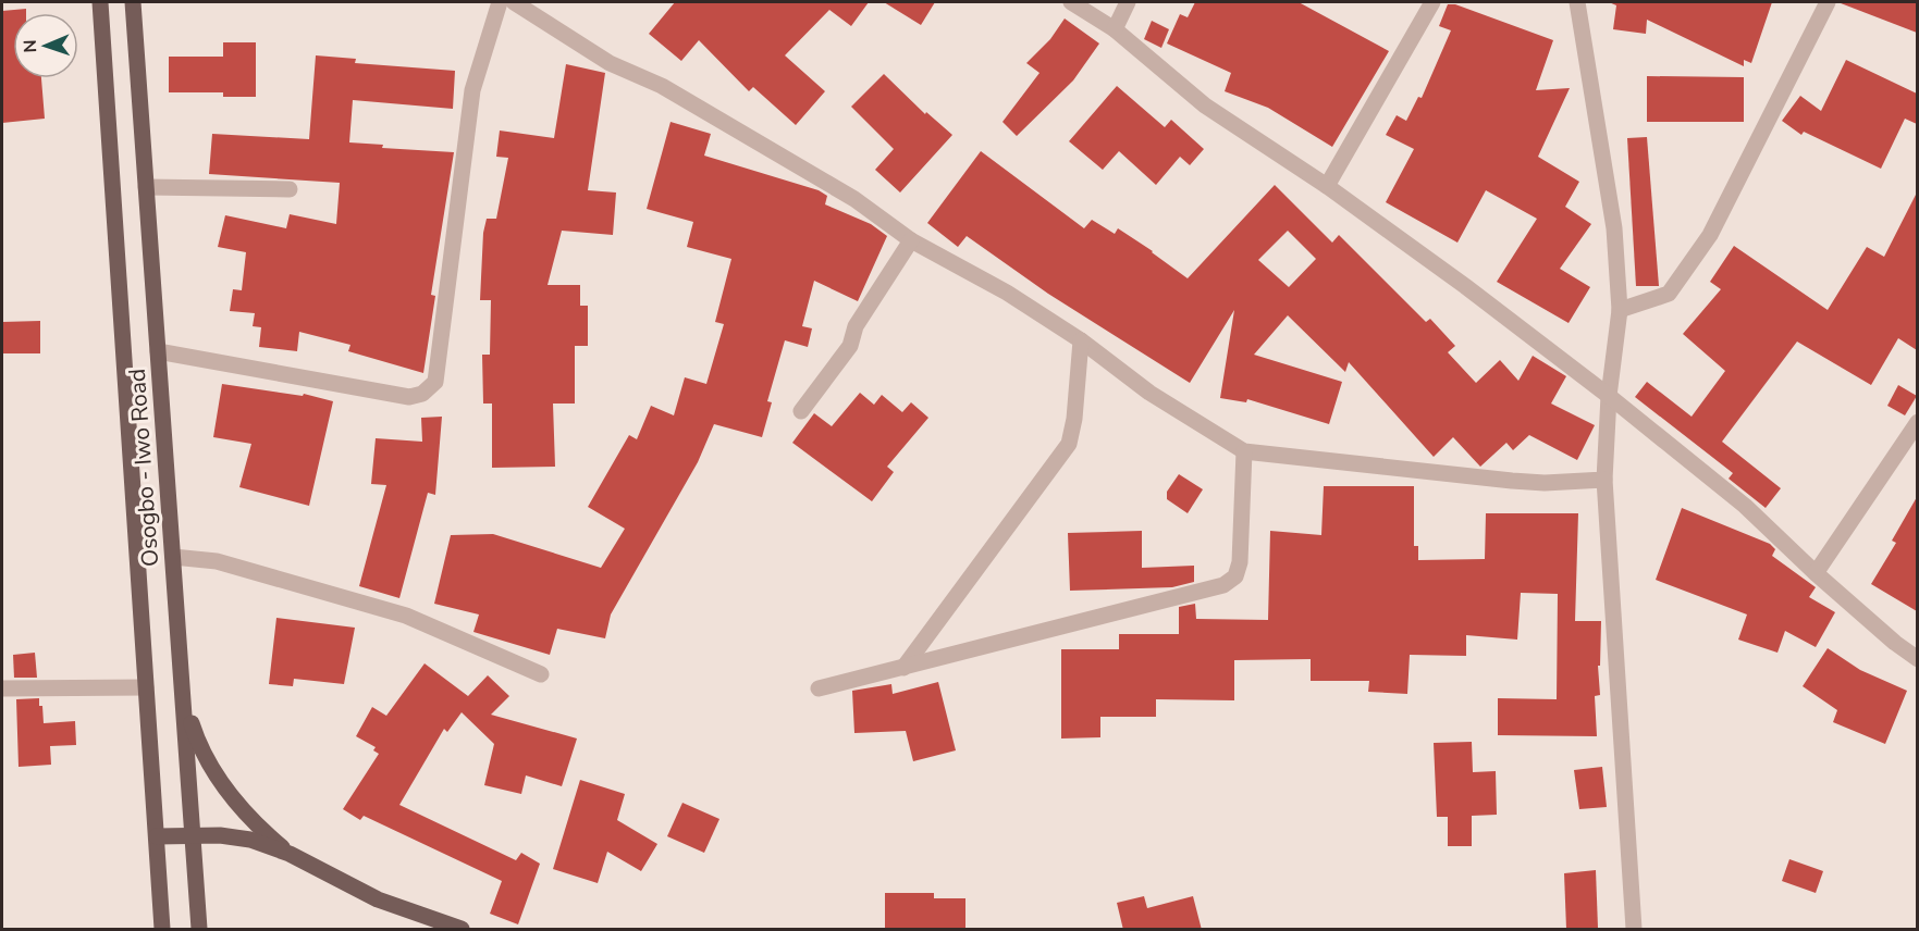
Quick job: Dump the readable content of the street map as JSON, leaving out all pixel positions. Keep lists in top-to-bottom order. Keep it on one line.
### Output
{"streets":{"main road":["Osogbo - Iwo Road"]},"north":"left"}
